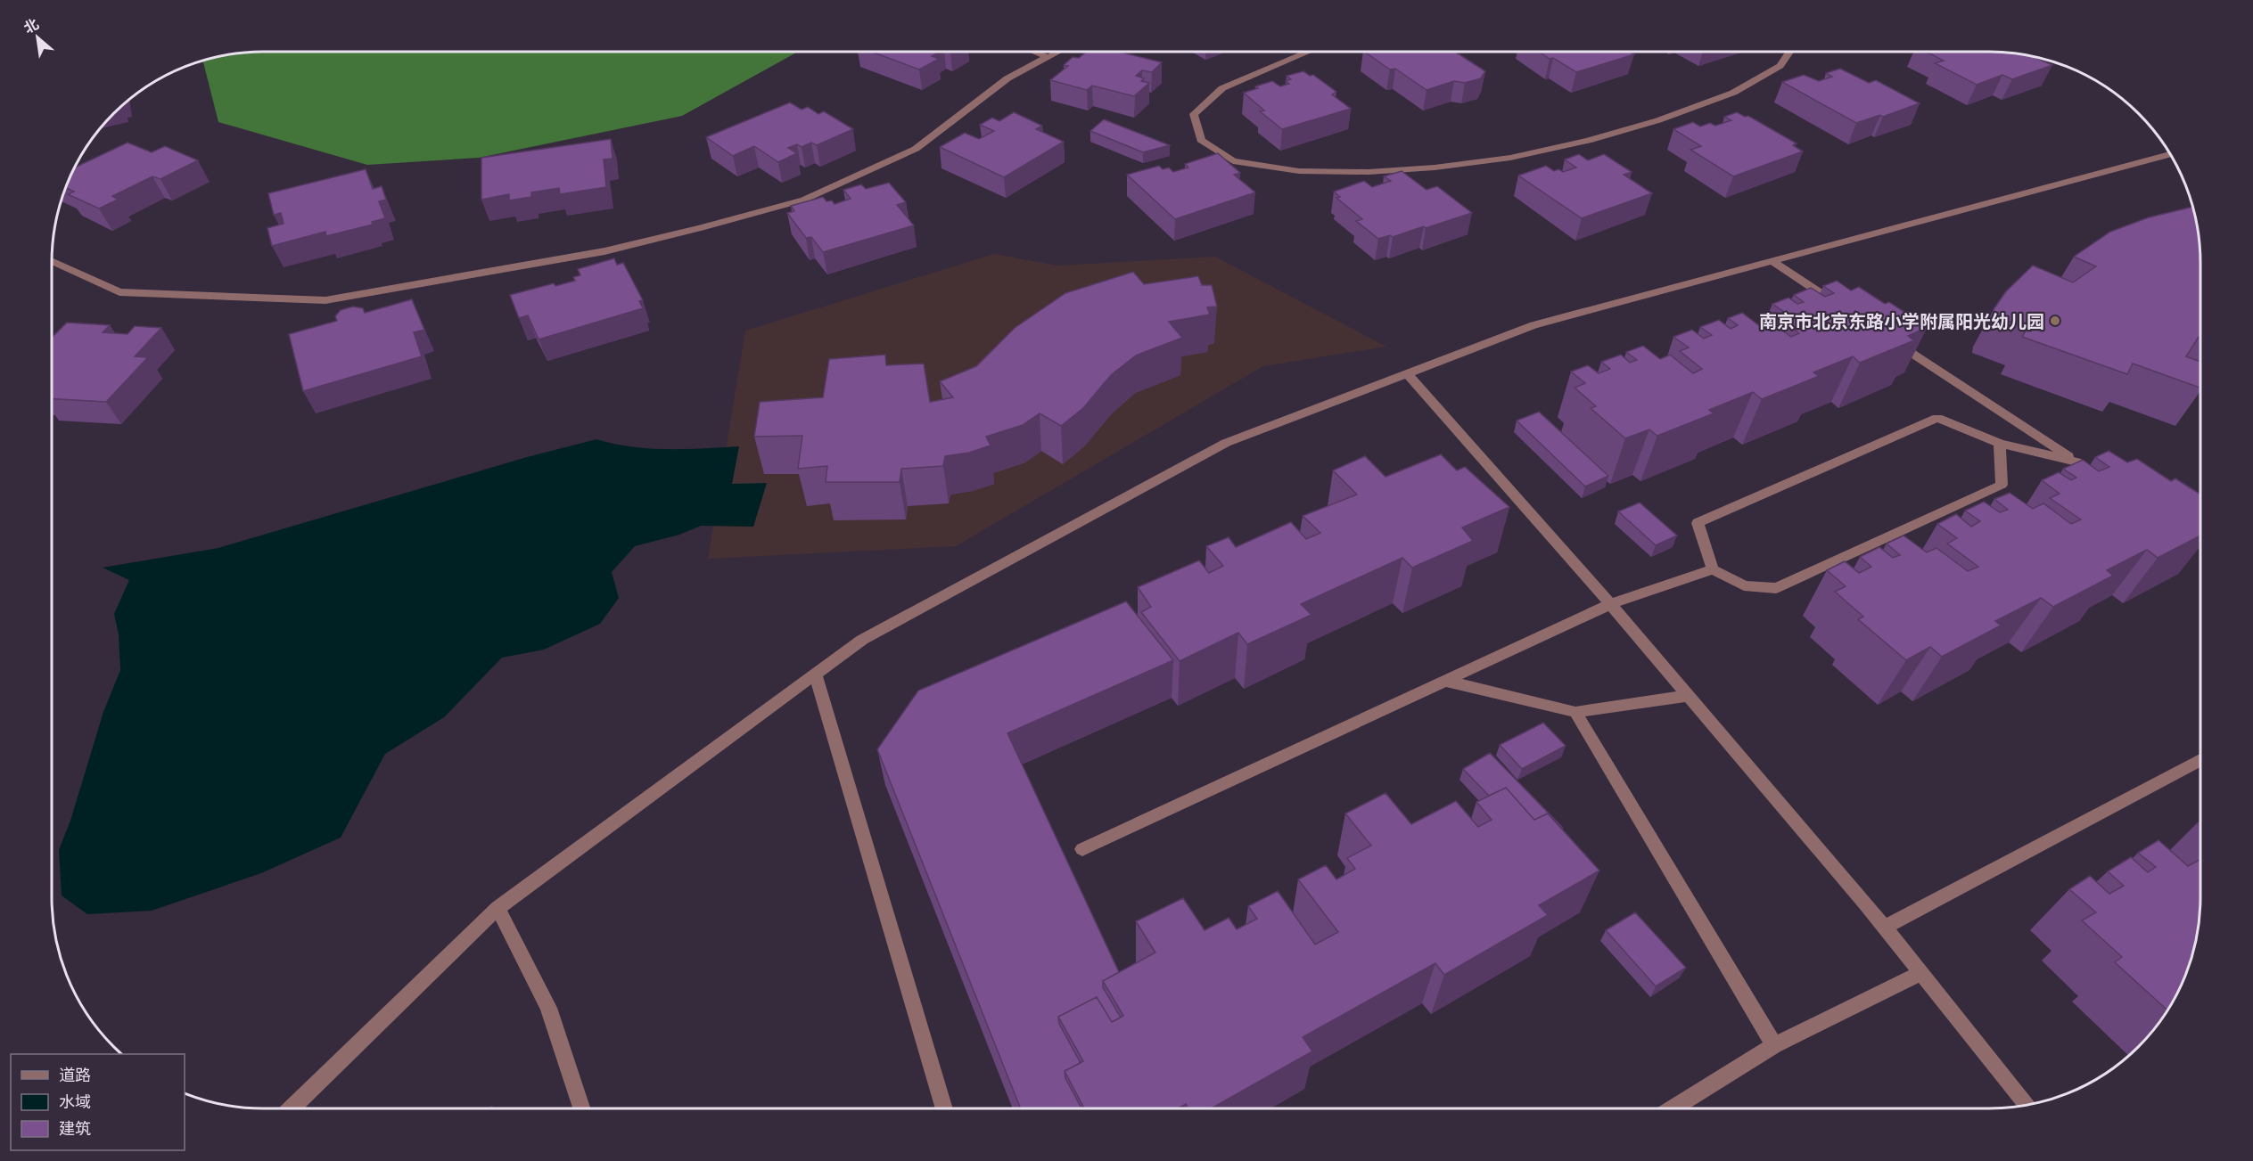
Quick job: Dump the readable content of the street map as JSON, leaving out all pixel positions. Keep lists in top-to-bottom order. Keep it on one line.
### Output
{"places":["南京市北京东路小学附属阳光幼儿园"],"legend":["道路","水域","建筑"],"north":"top left"}
